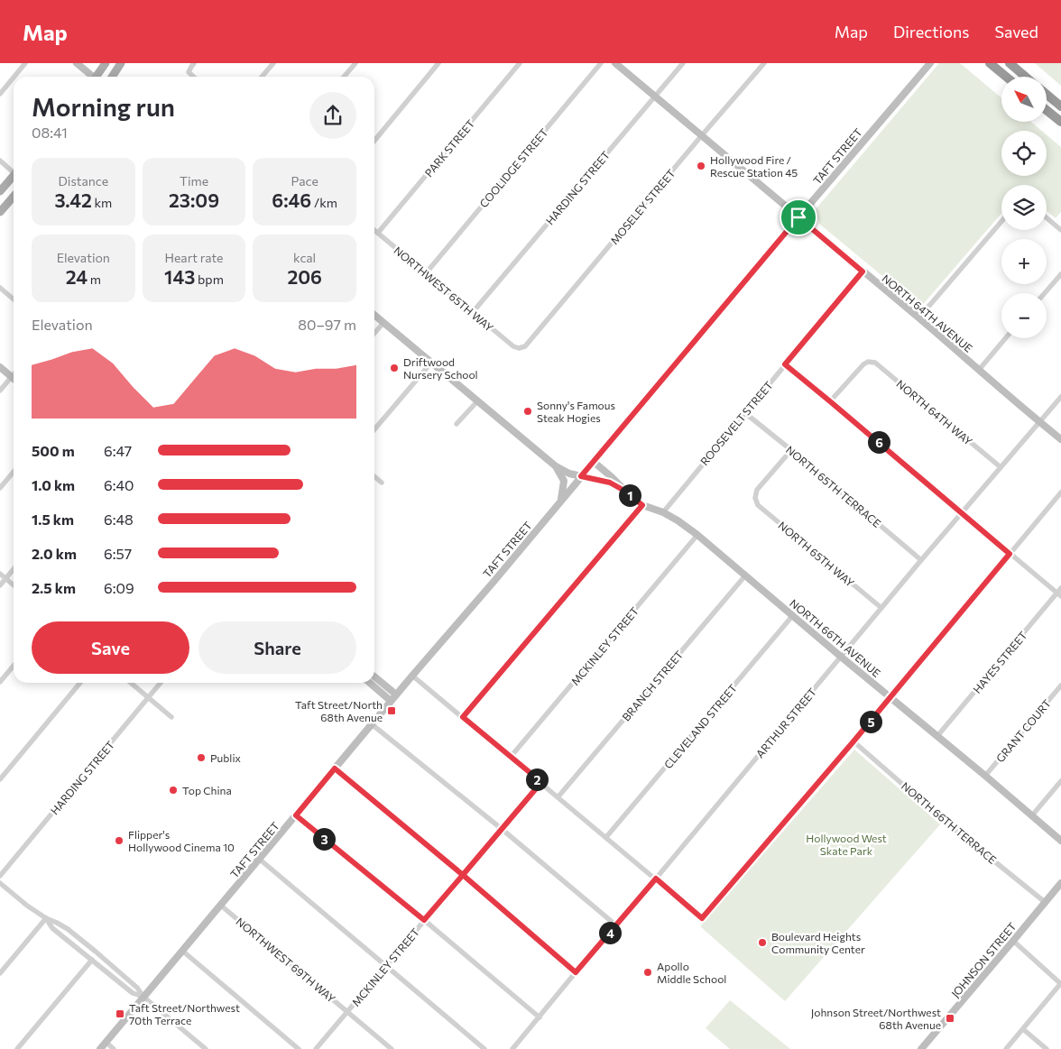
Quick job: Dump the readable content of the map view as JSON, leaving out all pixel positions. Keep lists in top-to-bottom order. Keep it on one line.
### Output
{"streets":{"street":["PARK STREET","TAFT STREET","COOLIDGE STREET","HARDING STREET","MOSELEY STREET","NORTHWEST 65TH WAY","NORTH 64TH AVENUE","NORTH 64TH WAY","ROOSEVELT STREET","NORTH 65TH TERRACE","NORTH 65TH WAY","NORTH 66TH AVENUE","MCKINLEY STREET","HAYES STREET","BRANCH STREET","ARTHUR STREET","CLEVELAND STREET","GRANT COURT","NORTH 66TH TERRACE","NORTHWEST 69TH WAY","JOHNSON STREET"]},"crossings":[["PARK STREET","NORTHWEST 65TH WAY"],["TAFT STREET","NORTH 64TH AVENUE"],["TAFT STREET","NORTH 66TH AVENUE"],["TAFT STREET","NORTHWEST 69TH WAY"],["COOLIDGE STREET","NORTHWEST 65TH WAY"],["HARDING STREET","NORTHWEST 65TH WAY"],["HARDING STREET","NORTH 64TH AVENUE"],["MOSELEY STREET","NORTHWEST 65TH WAY"],["MOSELEY STREET","NORTH 64TH AVENUE"],["NORTH 64TH AVENUE","ROOSEVELT STREET"],["NORTH 64TH AVENUE","ARTHUR STREET"],["NORTH 64TH WAY","ARTHUR STREET"],["ROOSEVELT STREET","NORTH 65TH TERRACE"],["ROOSEVELT STREET","NORTH 66TH AVENUE"],["NORTH 65TH TERRACE","NORTH 65TH WAY"],["NORTH 65TH TERRACE","ARTHUR STREET"],["NORTH 65TH WAY","ARTHUR STREET"],["NORTH 66TH AVENUE","MCKINLEY STREET"],["NORTH 66TH AVENUE","HAYES STREET"],["NORTH 66TH AVENUE","BRANCH STREET"],["NORTH 66TH AVENUE","ARTHUR STREET"],["NORTH 66TH AVENUE","CLEVELAND STREET"],["NORTH 66TH AVENUE","GRANT COURT"],["MCKINLEY STREET","NORTHWEST 69TH WAY"],["NORTH 66TH TERRACE","JOHNSON STREET"]],"parks":["Hollywood West Skate Park"],"places":{"other":["Hollywood Fire / Rescue Station 45","Driftwood Nursery School","Sonny's Famous Steak Hogies","Publix","Top China","Flipper's Hollywood Cinema 10","Boulevard Heights Community Center","Apollo Middle School"],"transit":["Taft Street/North 68th Avenue","Taft Street/Northwest 70th Terrace","Johnson Street/Northwest 68th Avenue"]},"north":"top left","page":{"header":"Map","nav":["Map","Directions","Saved"],"map_buttons":["+","−"],"heading":["Morning run","08:41"],"stats":[["Distance","3.42 km"],["Time","23:09"],["Pace","6:46 /km"],["Elevation","24 m"],["Heart rate","143 bpm"],["kcal","206"]],"chart":["Elevation","80–97 m"],"pins":["6","1","5","2","3","4"],"list":[{"name":"500 m","note":"6:47"},{"name":"1.0 km","note":"6:40"},{"name":"1.5 km","note":"6:48"},{"name":"2.0 km","note":"6:57"},{"name":"2.5 km","note":"6:09"}],"buttons":["Save","Share"]}}
